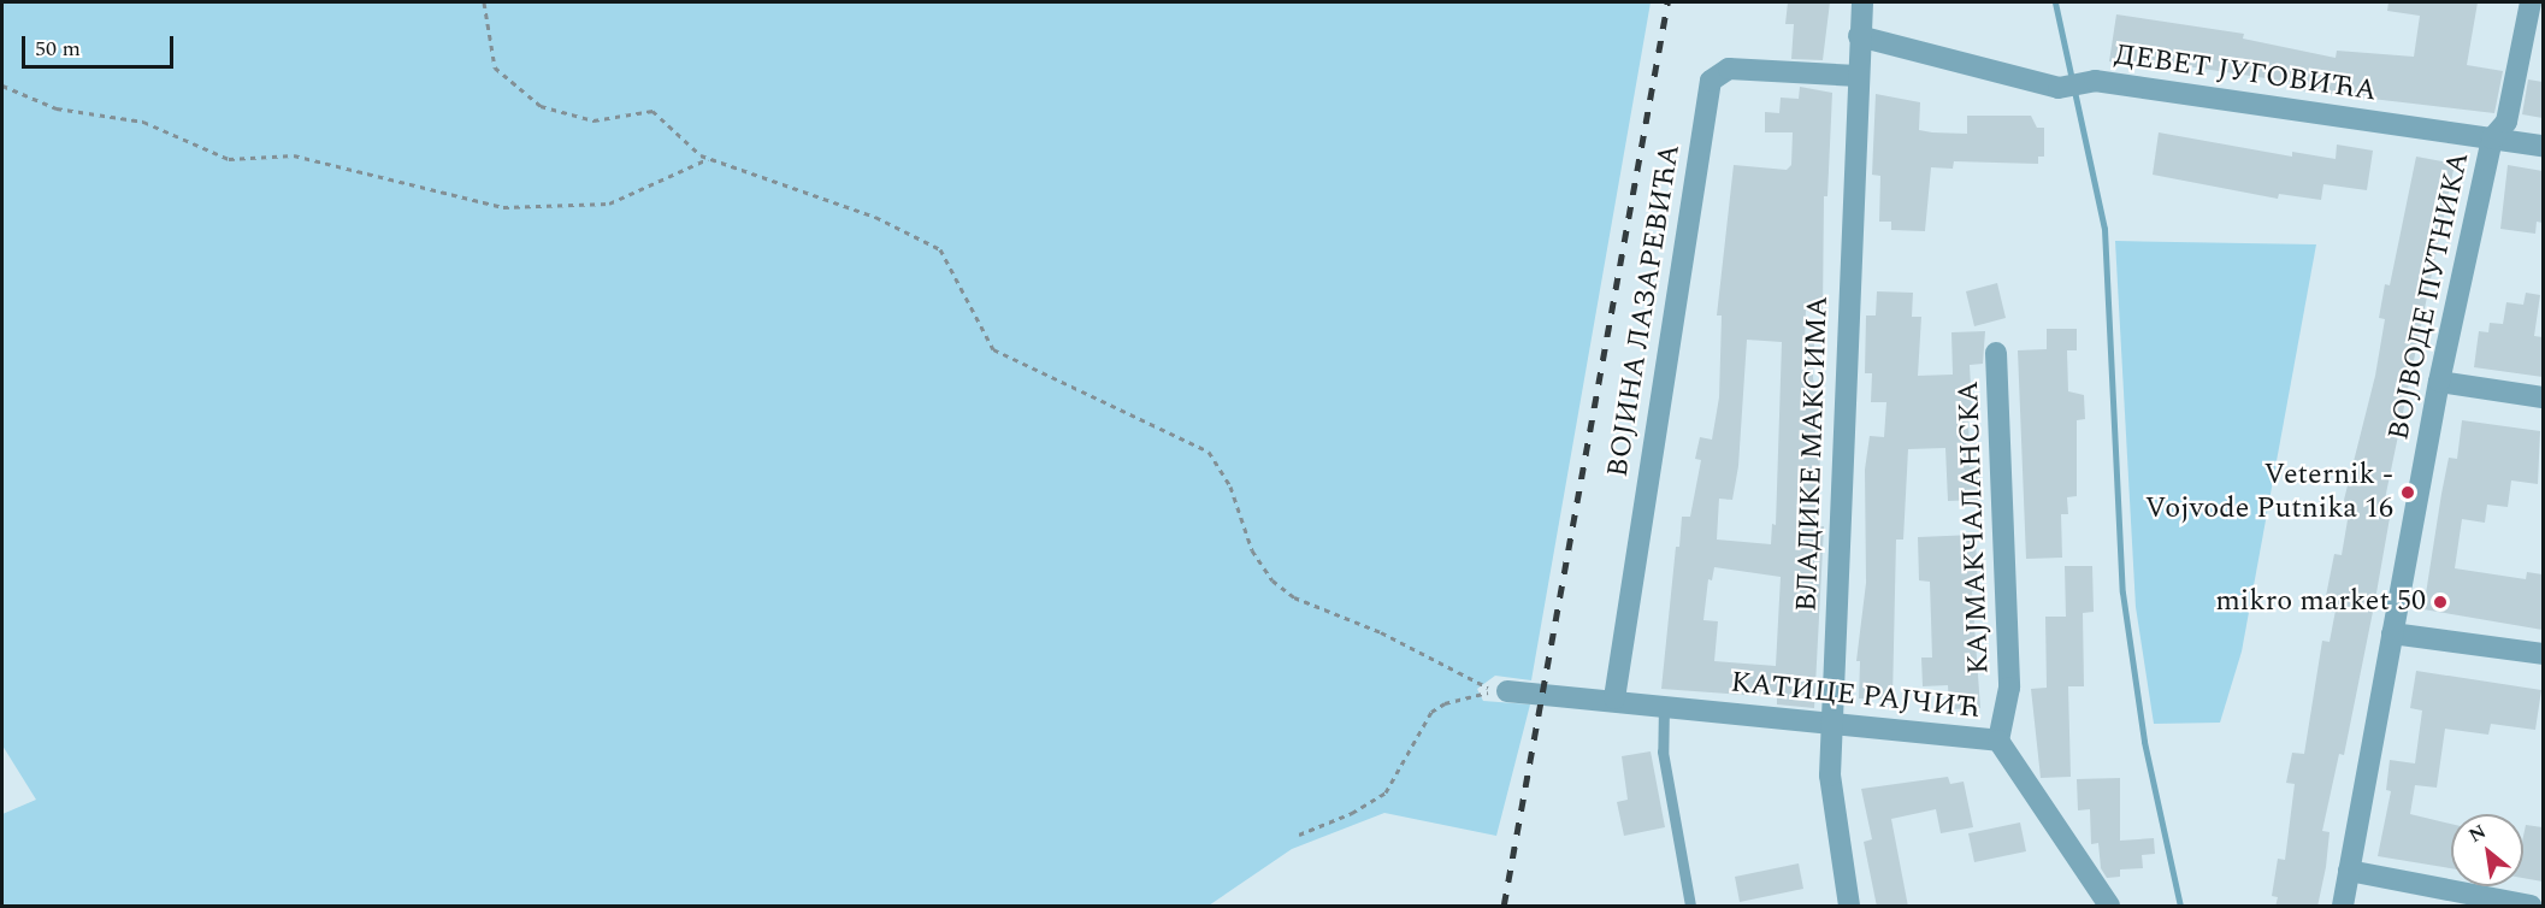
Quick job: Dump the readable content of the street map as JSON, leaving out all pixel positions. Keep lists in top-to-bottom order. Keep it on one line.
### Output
{"streets":{"street":["ДЕВЕТ ЈУГОВИЋА","ВОЈВОДЕ ПУТНИКА","ВОЈИНА ЛАЗАРЕВИЋА","ВЛАДИКЕ МАКСИМА","КАЈМАКЧАЛАНСКА","КАТИЦЕ РАЈЧИЋ"]},"crossings":[["ДЕВЕТ ЈУГОВИЋА","ВОЈВОДЕ ПУТНИКА"],["ДЕВЕТ ЈУГОВИЋА","ВЛАДИКЕ МАКСИМА"],["ВОЈИНА ЛАЗАРЕВИЋА","ВЛАДИКЕ МАКСИМА"],["ВОЈИНА ЛАЗАРЕВИЋА","КАТИЦЕ РАЈЧИЋ"],["ВЛАДИКЕ МАКСИМА","КАТИЦЕ РАЈЧИЋ"],["КАЈМАКЧАЛАНСКА","КАТИЦЕ РАЈЧИЋ"]],"places":["Veternik - Vojvode Putnika 16","mikro market 50"],"scale_bar":"50 m","north":"top left"}
